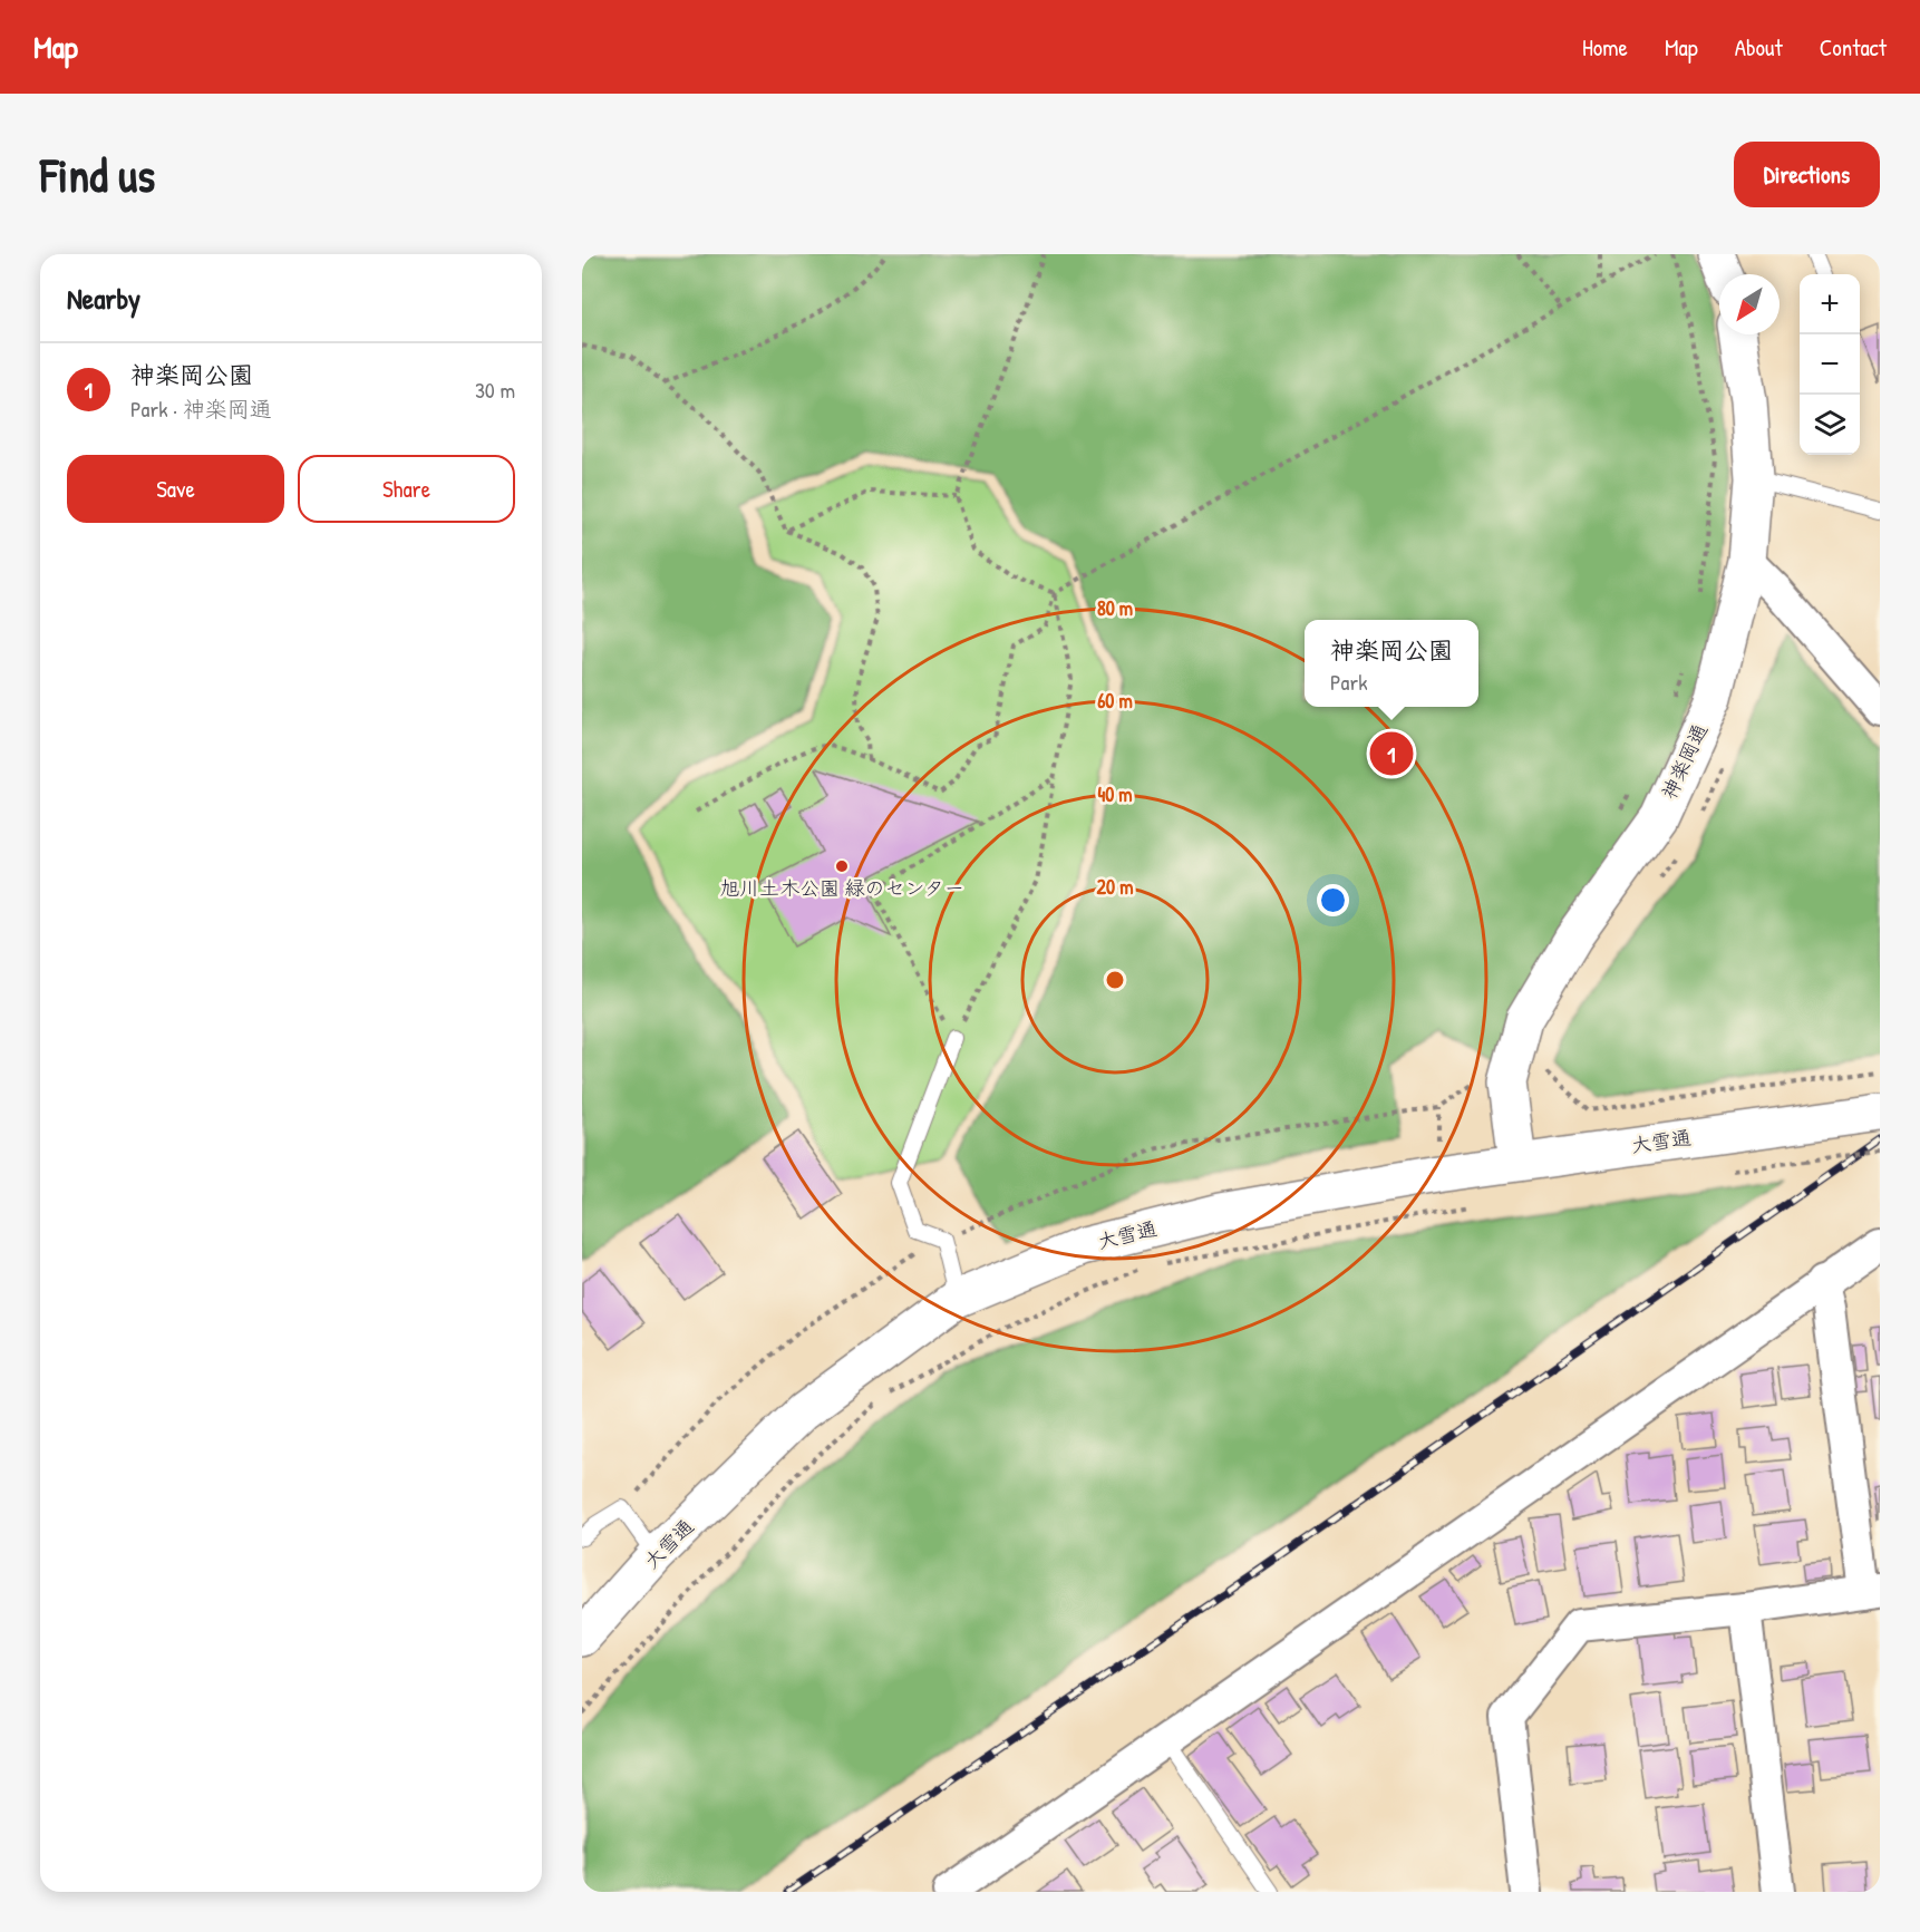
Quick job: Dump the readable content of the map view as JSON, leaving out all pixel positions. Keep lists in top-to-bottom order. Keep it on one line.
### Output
{"streets":{"main road":["神楽岡通","大雪通"]},"crossings":[["神楽岡通","大雪通"]],"places":["旭川土木公園 緑のセンター"],"north":"bottom left","page":{"header":"Map","nav":["Home","Map","About","Contact"],"buttons":["Directions",["Save","Share"]],"title":"Find us","heading":"Nearby","map_buttons":["+","−"],"list":[{"mark":"1","name":"神楽岡公園","note":"Park · 神楽岡通","value":"30 m"}],"popup":["神楽岡公園","Park"],"pins":"1"},"rings":["80 m","60 m","40 m","20 m"]}
